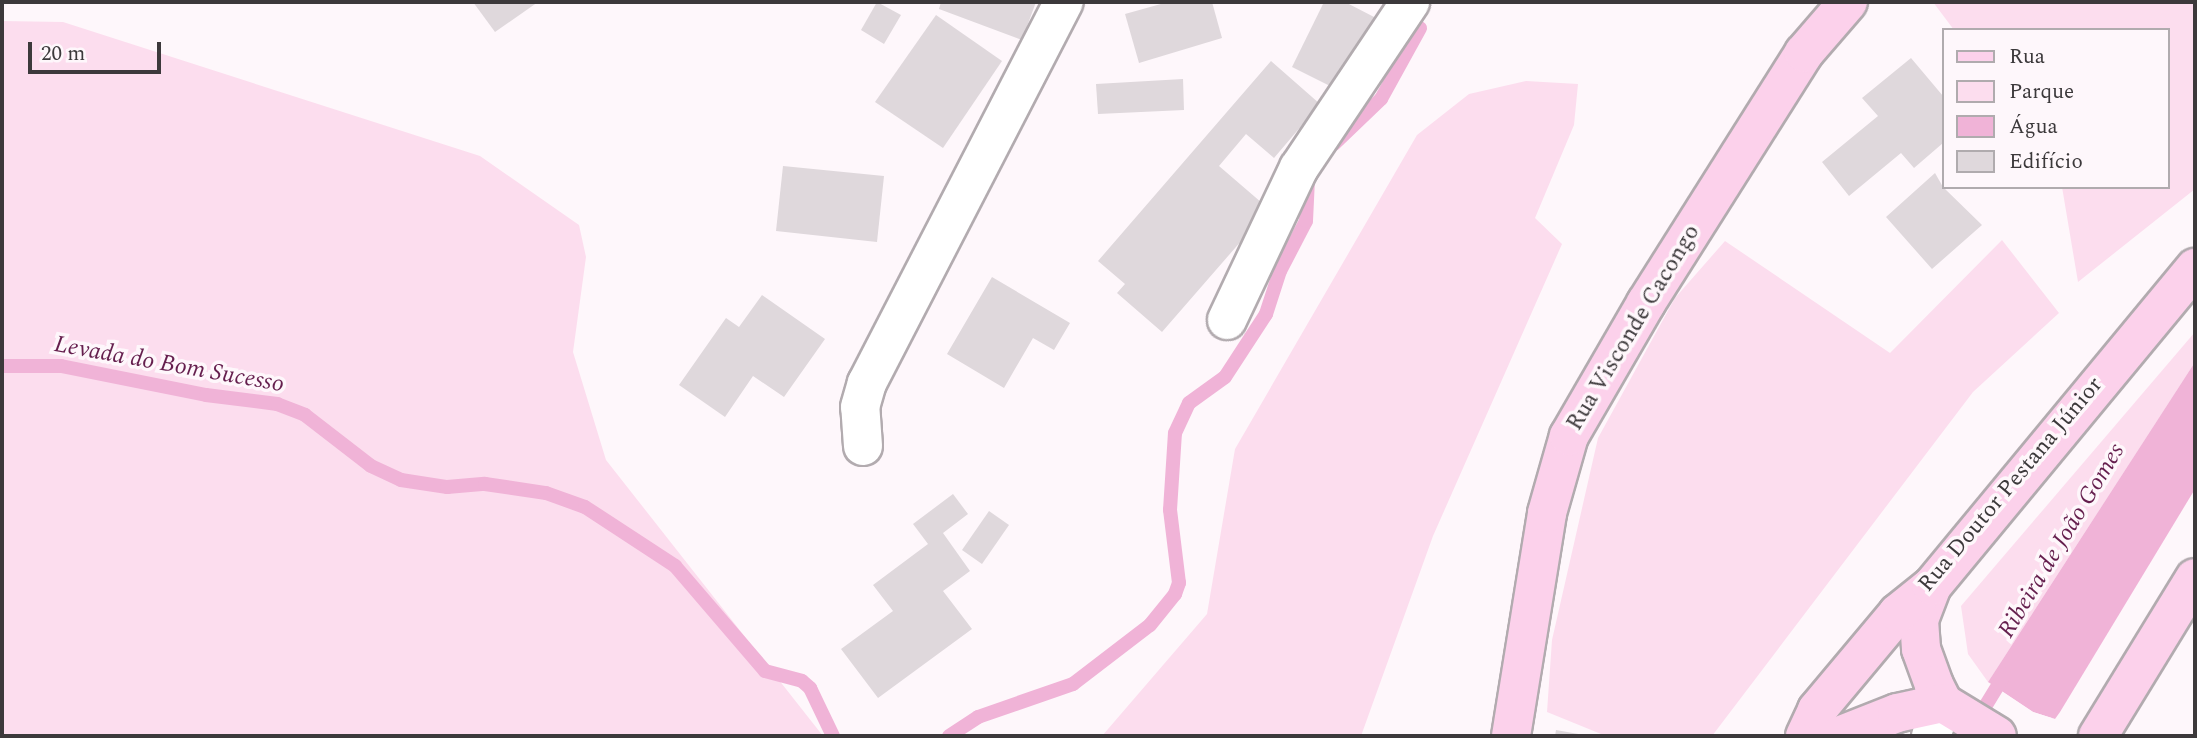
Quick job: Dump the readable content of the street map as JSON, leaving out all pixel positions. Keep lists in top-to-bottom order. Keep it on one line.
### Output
{"streets":{"main road":["Rua Visconde Cacongo","Rua Doutor Pestana Júnior"]},"water":["Levada do Bom Sucesso","Ribeira de João Gomes"],"legend":["Rua","Parque","Água","Edifício"],"scale_bar":"20 m"}
